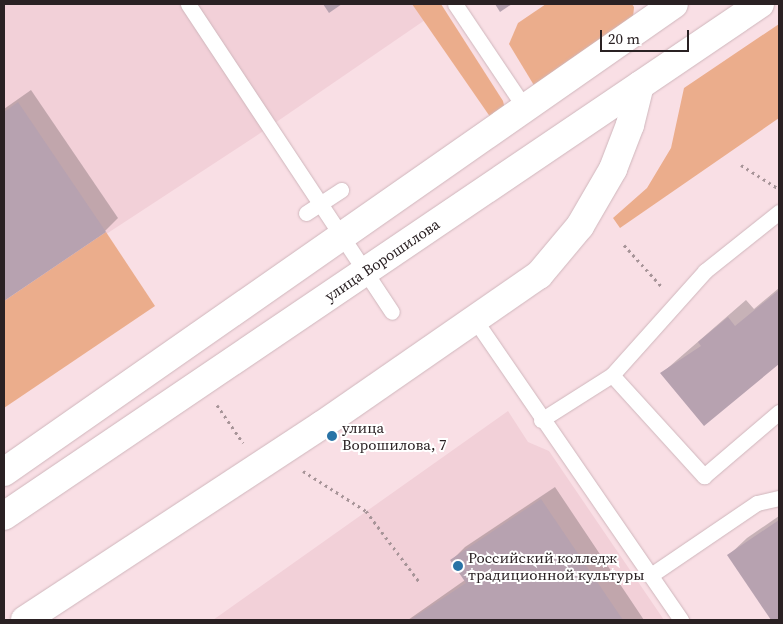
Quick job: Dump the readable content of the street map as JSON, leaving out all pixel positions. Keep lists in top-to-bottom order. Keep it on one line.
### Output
{"streets":{"street":["улица Ворошилова"]},"places":["улица Ворошилова, 7","Российский колледж традиционной культуры"],"scale_bar":"20 m"}
